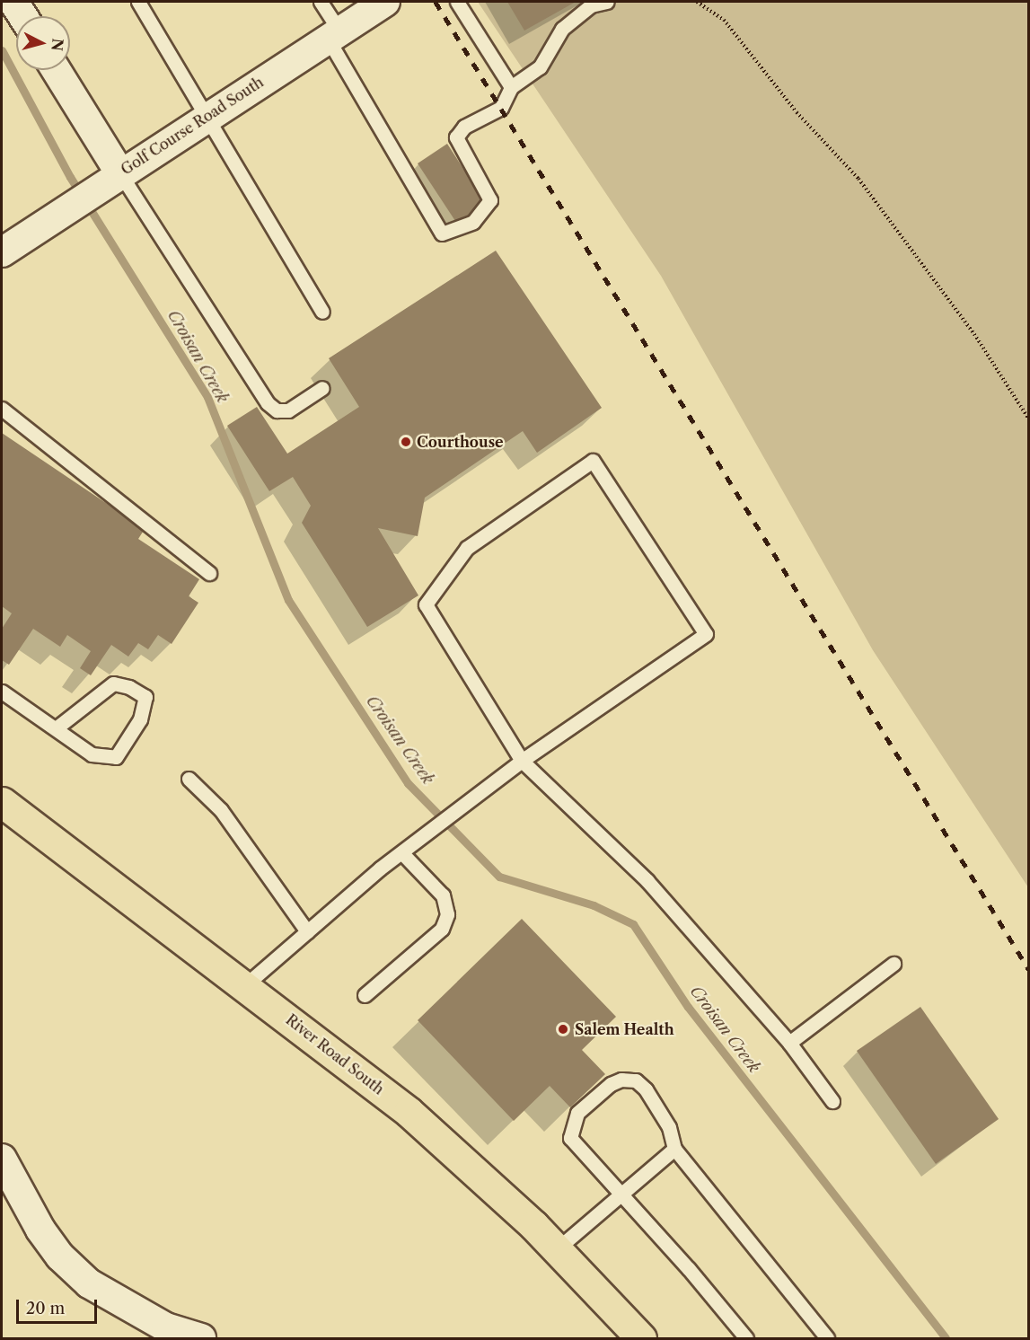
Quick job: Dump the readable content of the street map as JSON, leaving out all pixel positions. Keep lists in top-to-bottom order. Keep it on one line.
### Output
{"streets":{"main road":["River Road South"],"street":["Golf Course Road South"]},"water":["Croisan Creek"],"places":["Courthouse","Salem Health"],"scale_bar":"20 m","north":"right"}
